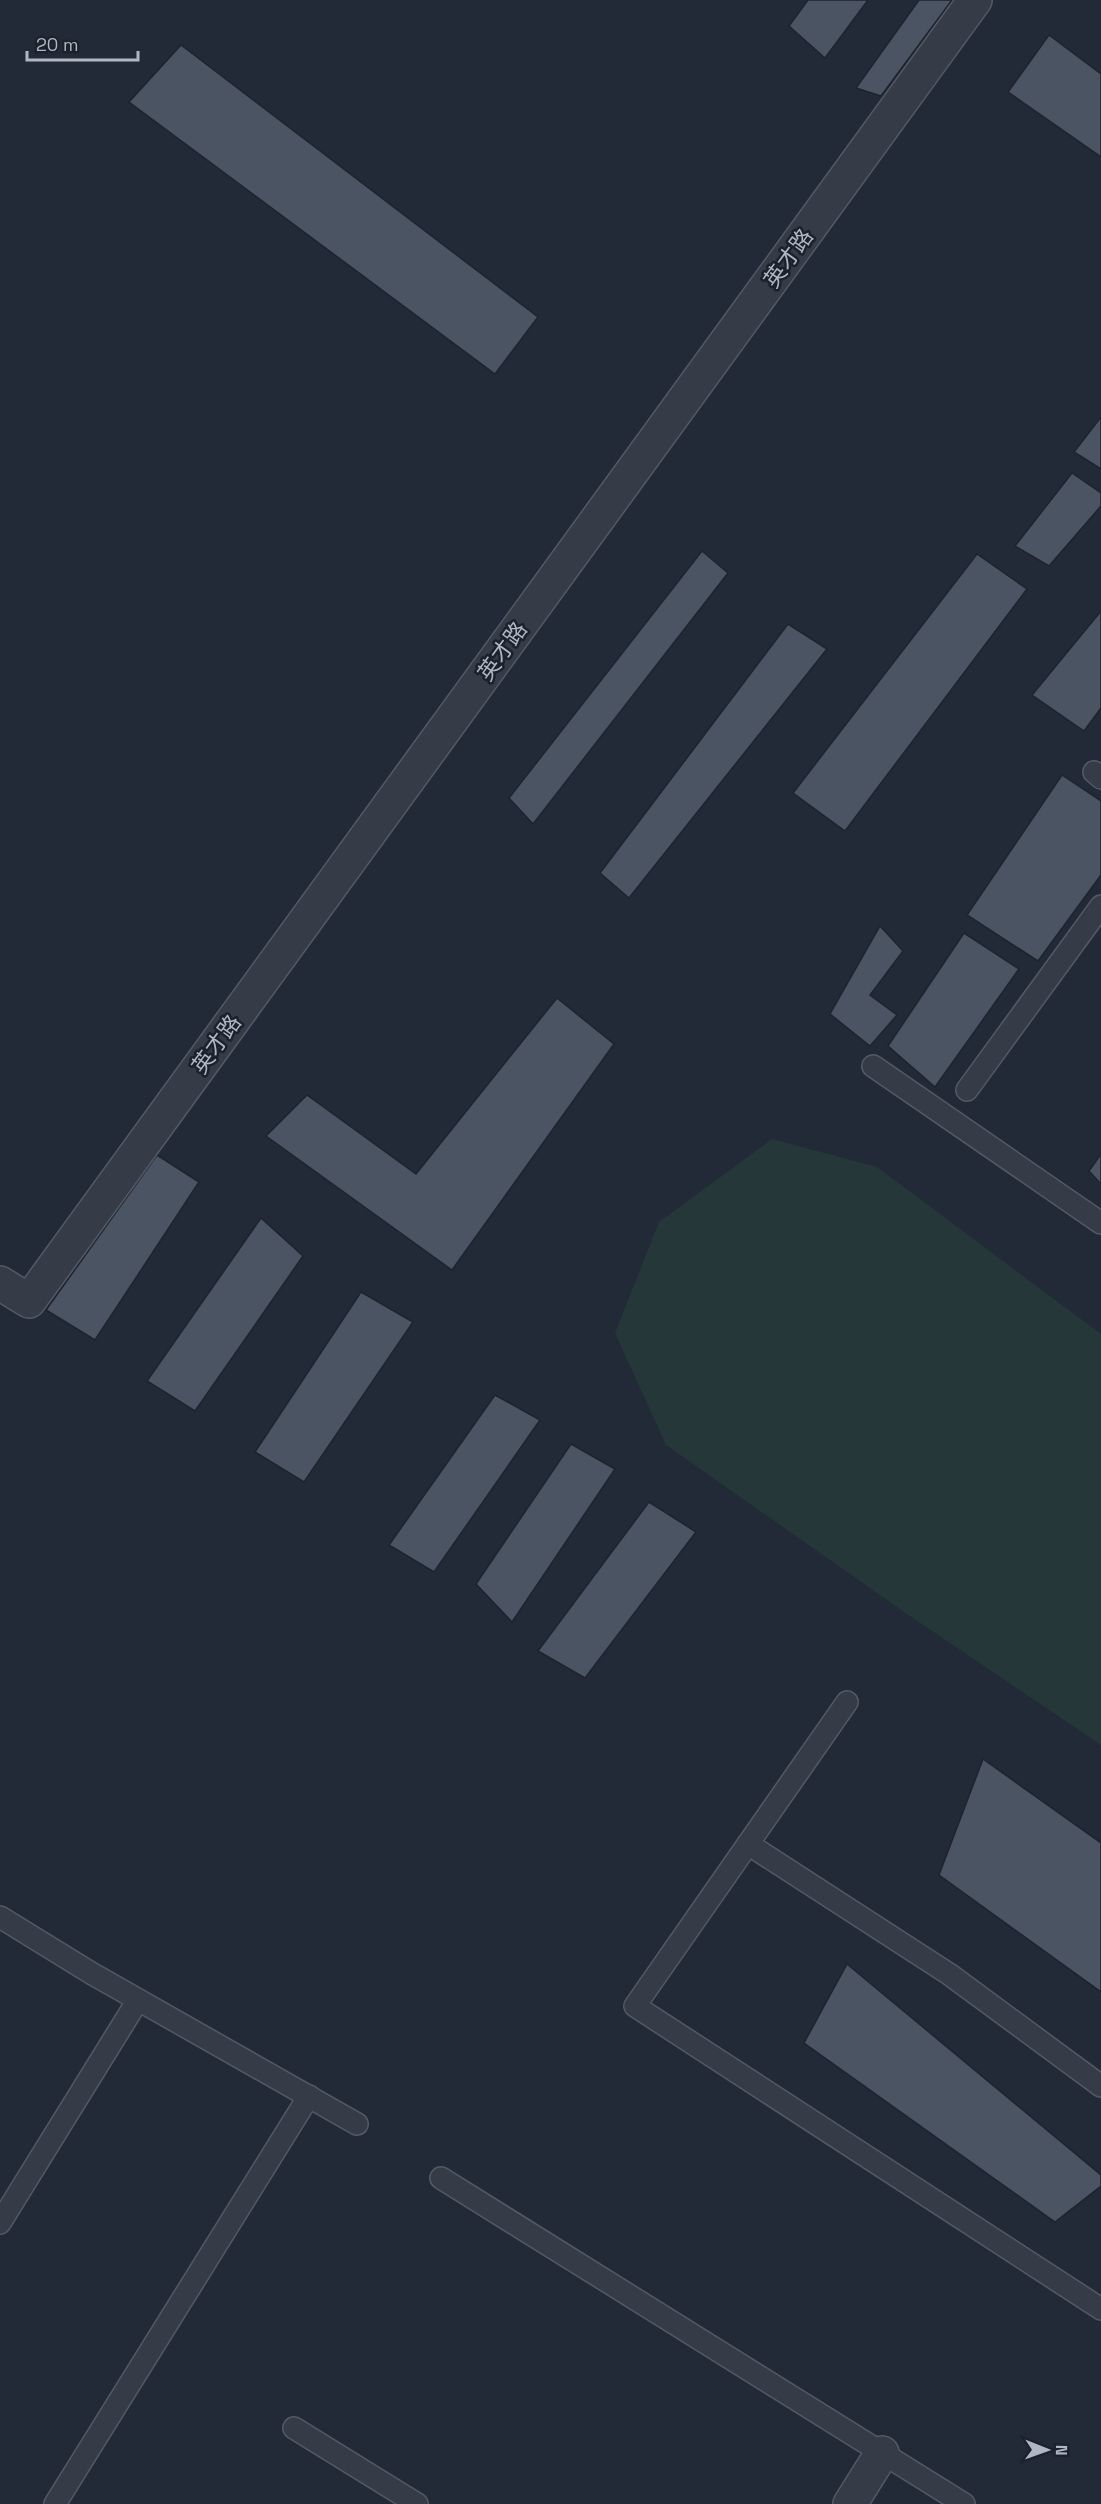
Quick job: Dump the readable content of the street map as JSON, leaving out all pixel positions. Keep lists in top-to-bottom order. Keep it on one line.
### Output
{"streets":{"street":["英才路"]},"scale_bar":"20 m","north":"right"}
